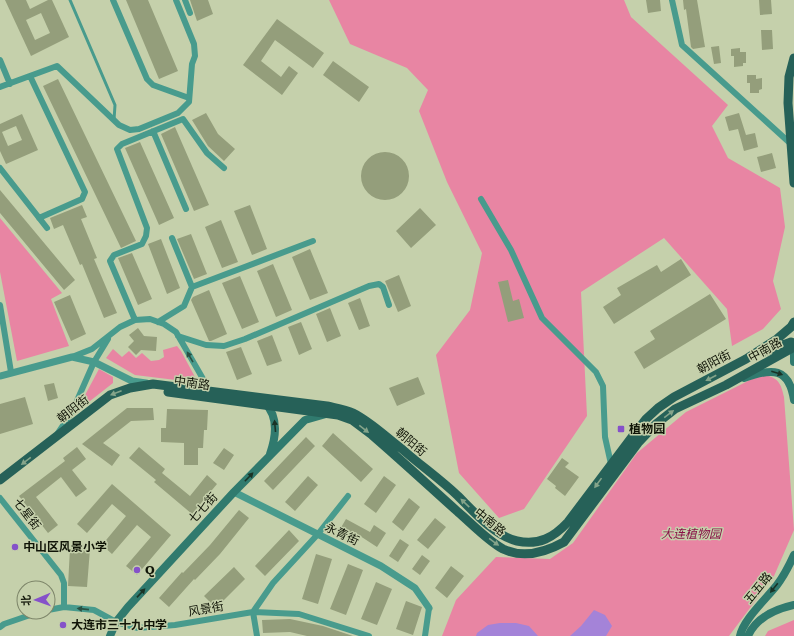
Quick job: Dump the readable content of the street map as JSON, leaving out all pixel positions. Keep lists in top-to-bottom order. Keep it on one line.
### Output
{"streets":{"main road":["中南路","朝阳街","七七街","五五路"],"street":["七星街","永青街","风景街"]},"crossings":[["中南路","朝阳街"],["中南路","七七街"],["七七街","永青街"],["七七街","风景街"],["七星街","风景街"]],"one_way":["朝阳街","七七街","五五路"],"parks":["大连植物园"],"places":{"transit":["植物园"],"other":["中山区风景小学","Q","大连市三十九中学"]},"north":"left"}
